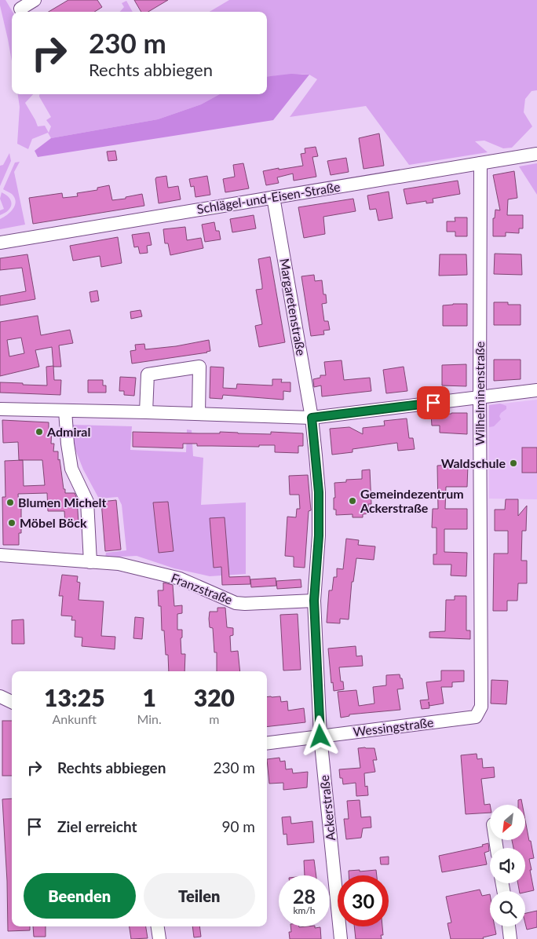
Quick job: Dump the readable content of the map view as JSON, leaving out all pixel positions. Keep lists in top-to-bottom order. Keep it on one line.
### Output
{"streets":{"street":["Schlägel-und-Eisen-Straße","Margaretenstraße","Wilhelminenstraße","Franzstraße","Wessingstraße","Ackerstraße"]},"crossings":[["Schlägel-und-Eisen-Straße","Margaretenstraße"],["Schlägel-und-Eisen-Straße","Wilhelminenstraße"],["Margaretenstraße","Ackerstraße"],["Wilhelminenstraße","Wessingstraße"],["Franzstraße","Ackerstraße"],["Wessingstraße","Ackerstraße"]],"places":["Admiral","Waldschule","Gemeindezentrum Ackerstraße","Blumen Michelt","Möbel Böck"],"north":"bottom left","page":{"turn":["230 m","Rechts abbiegen"],"eta":["13:25","Ankunft","1","Min.","320","m"],"list":[{"name":"Rechts abbiegen","value":"230 m"},{"name":"Ziel erreicht","value":"90 m"}],"buttons":["Beenden","Teilen"],"speed":"28 km/h","limit":"30"}}
